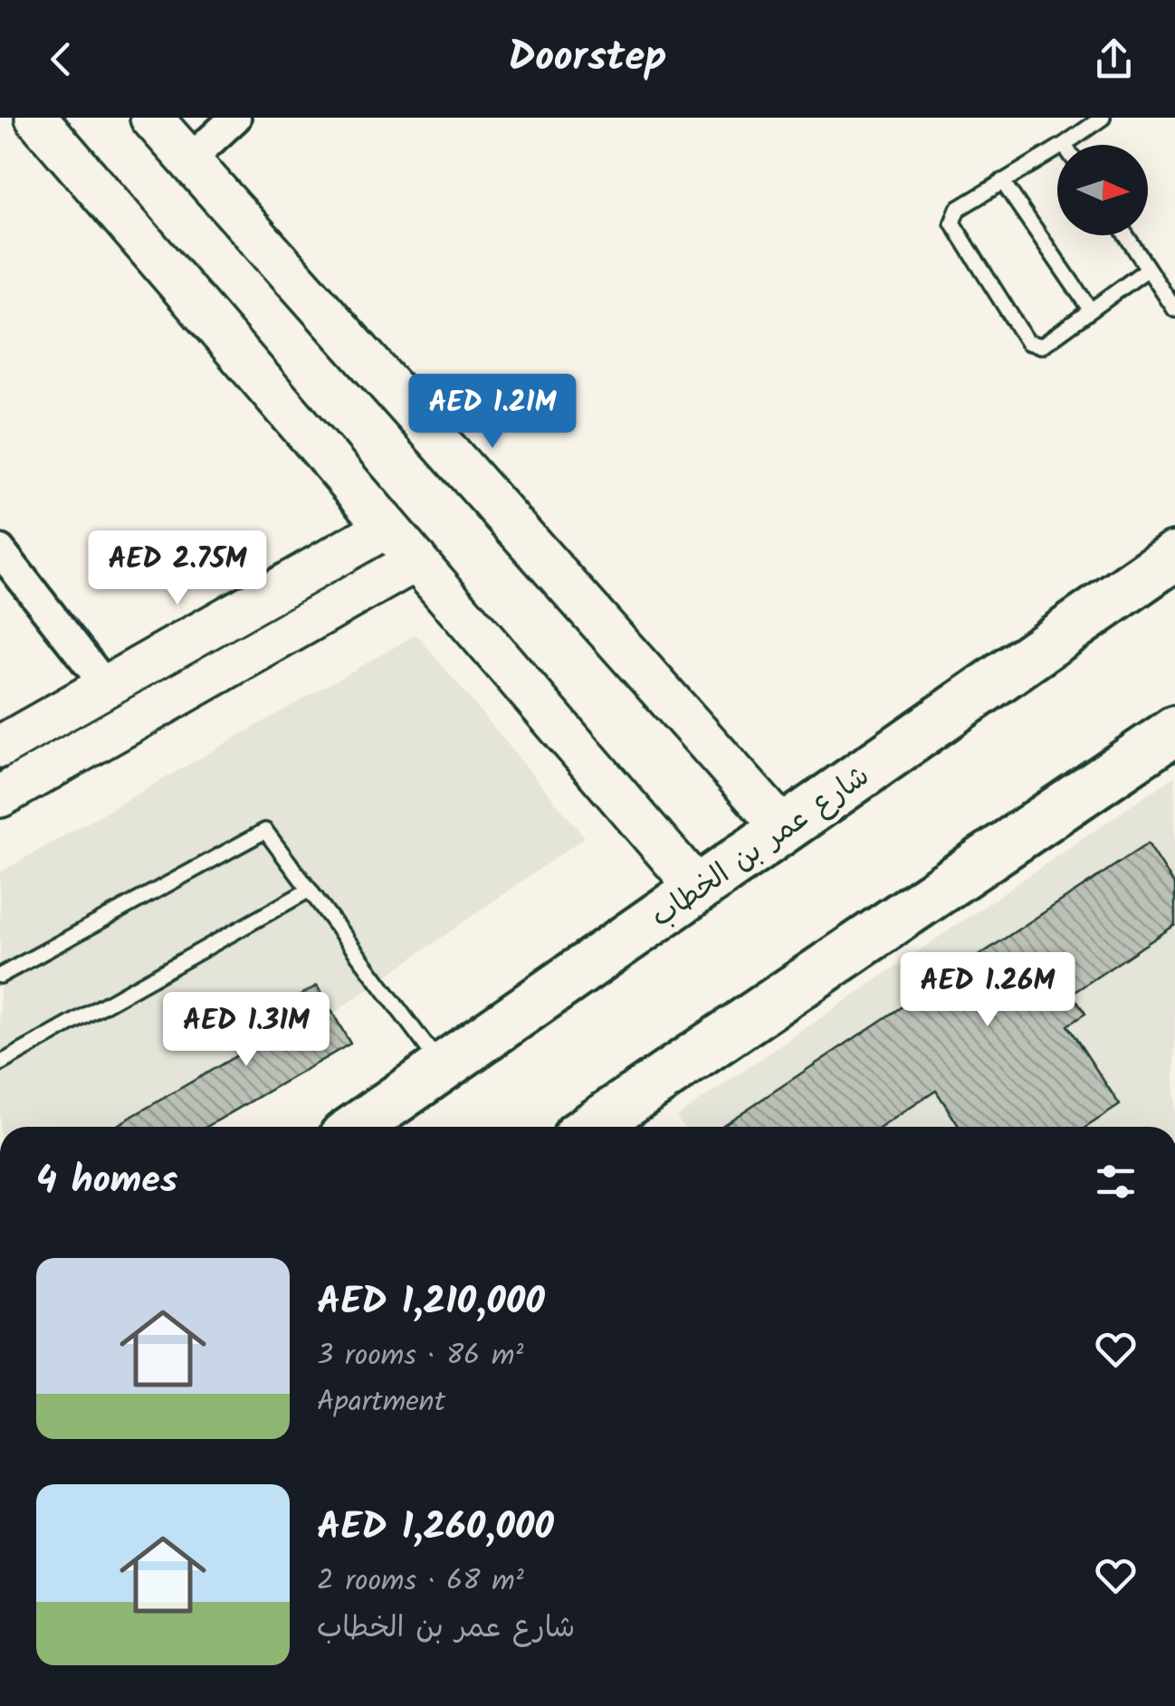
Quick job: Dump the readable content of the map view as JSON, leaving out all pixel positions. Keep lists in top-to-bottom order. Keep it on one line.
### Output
{"streets":{"main road":["شارع عمر بن الخطاب"]},"north":"right","page":{"header":"Doorstep","price":["AED 1.21M","AED 2.75M","AED 1.26M","AED 1.31M"],"heading":"4 homes","list":[{"name":"AED 1,210,000","note":"3 rooms · 86 m² · Apartment"},{"name":"AED 1,260,000","note":"2 rooms · 68 m² · شارع عمر بن الخطاب"}]}}
